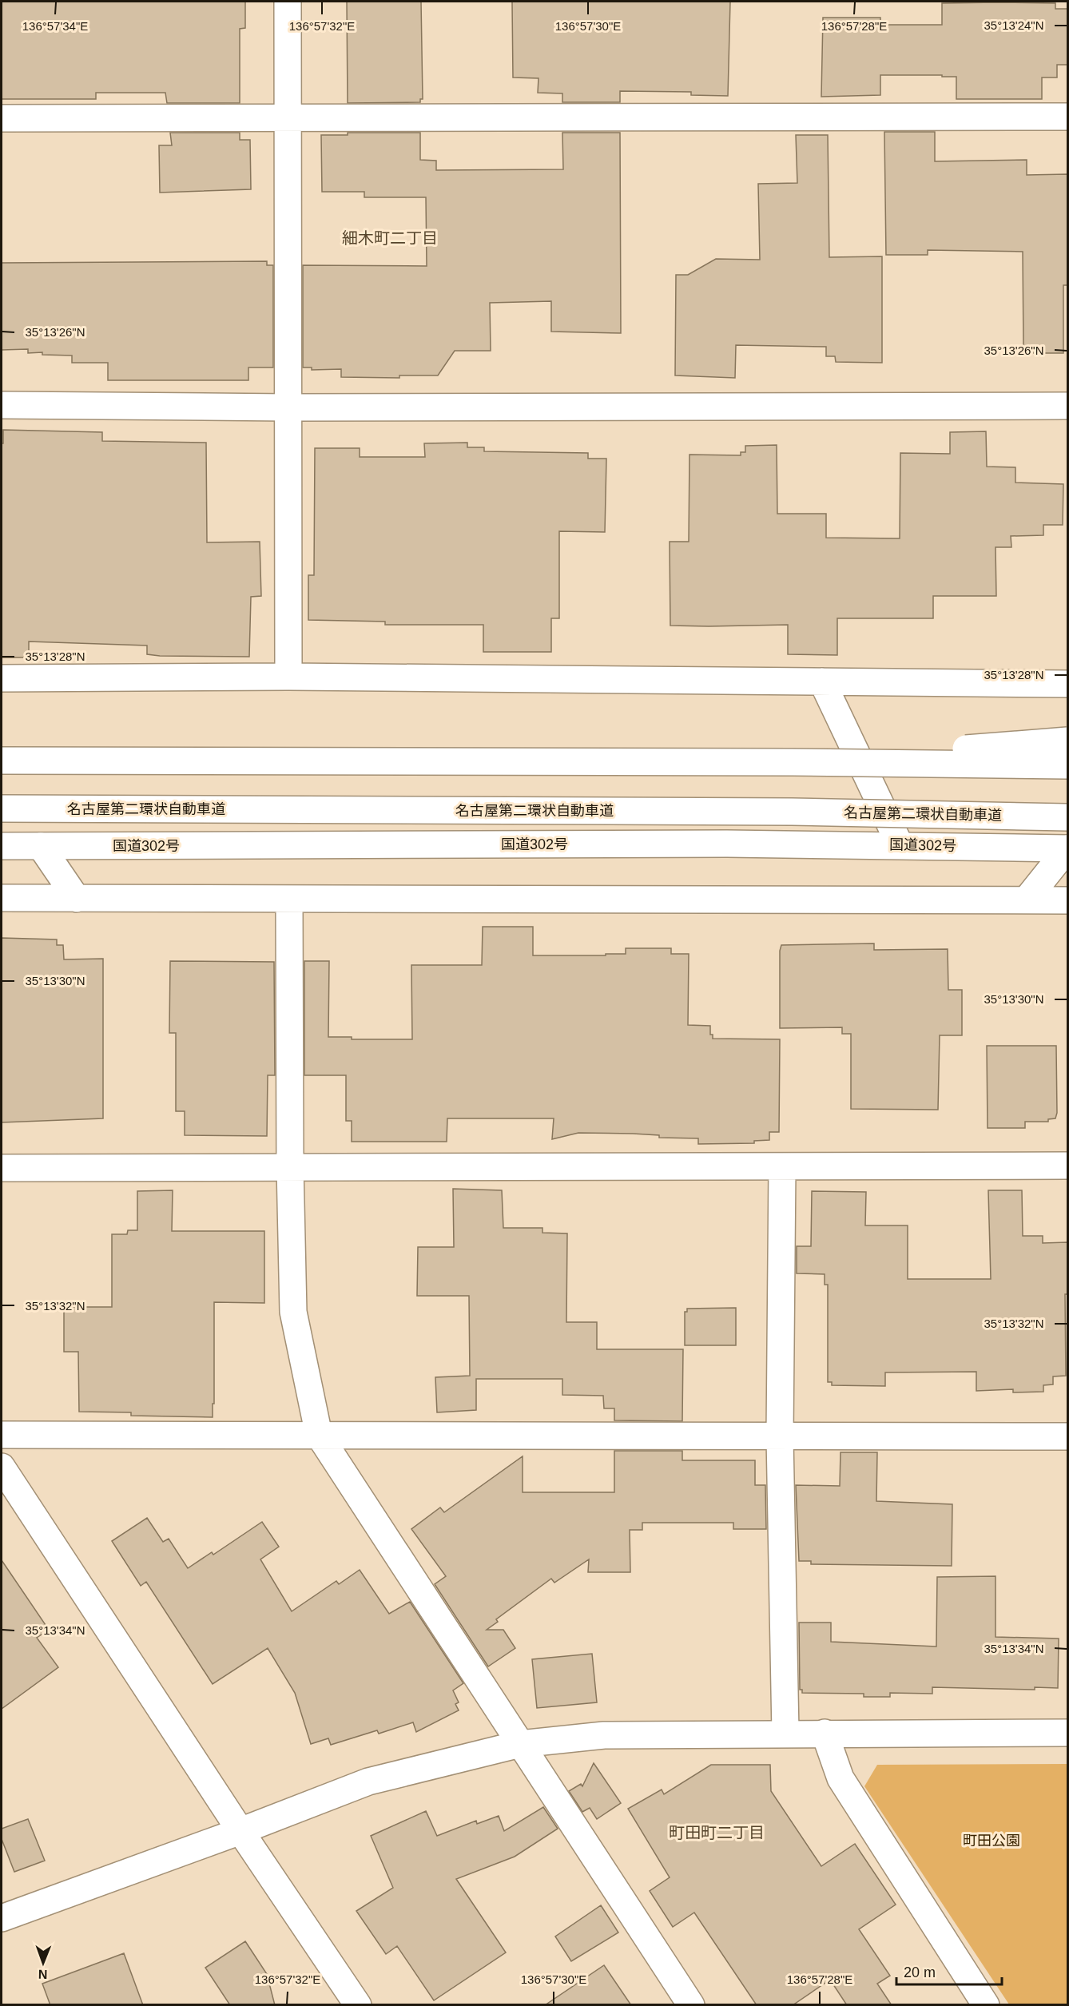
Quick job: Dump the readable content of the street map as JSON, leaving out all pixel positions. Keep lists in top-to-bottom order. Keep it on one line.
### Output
{"streets":{"main road":["名古屋第二環状自動車道","国道302号"]},"districts":["細木町二丁目","町田町二丁目"],"parks":["町田公園"],"scale_bar":"20 m","north":"bottom","coordinates":["35°13'24\"N","136°57'34\"E","136°57'32\"E","136°57'30\"E","136°57'28\"E","35°13'26\"N","35°13'28\"N","35°13'30\"N","35°13'32\"N","35°13'34\"N"]}
